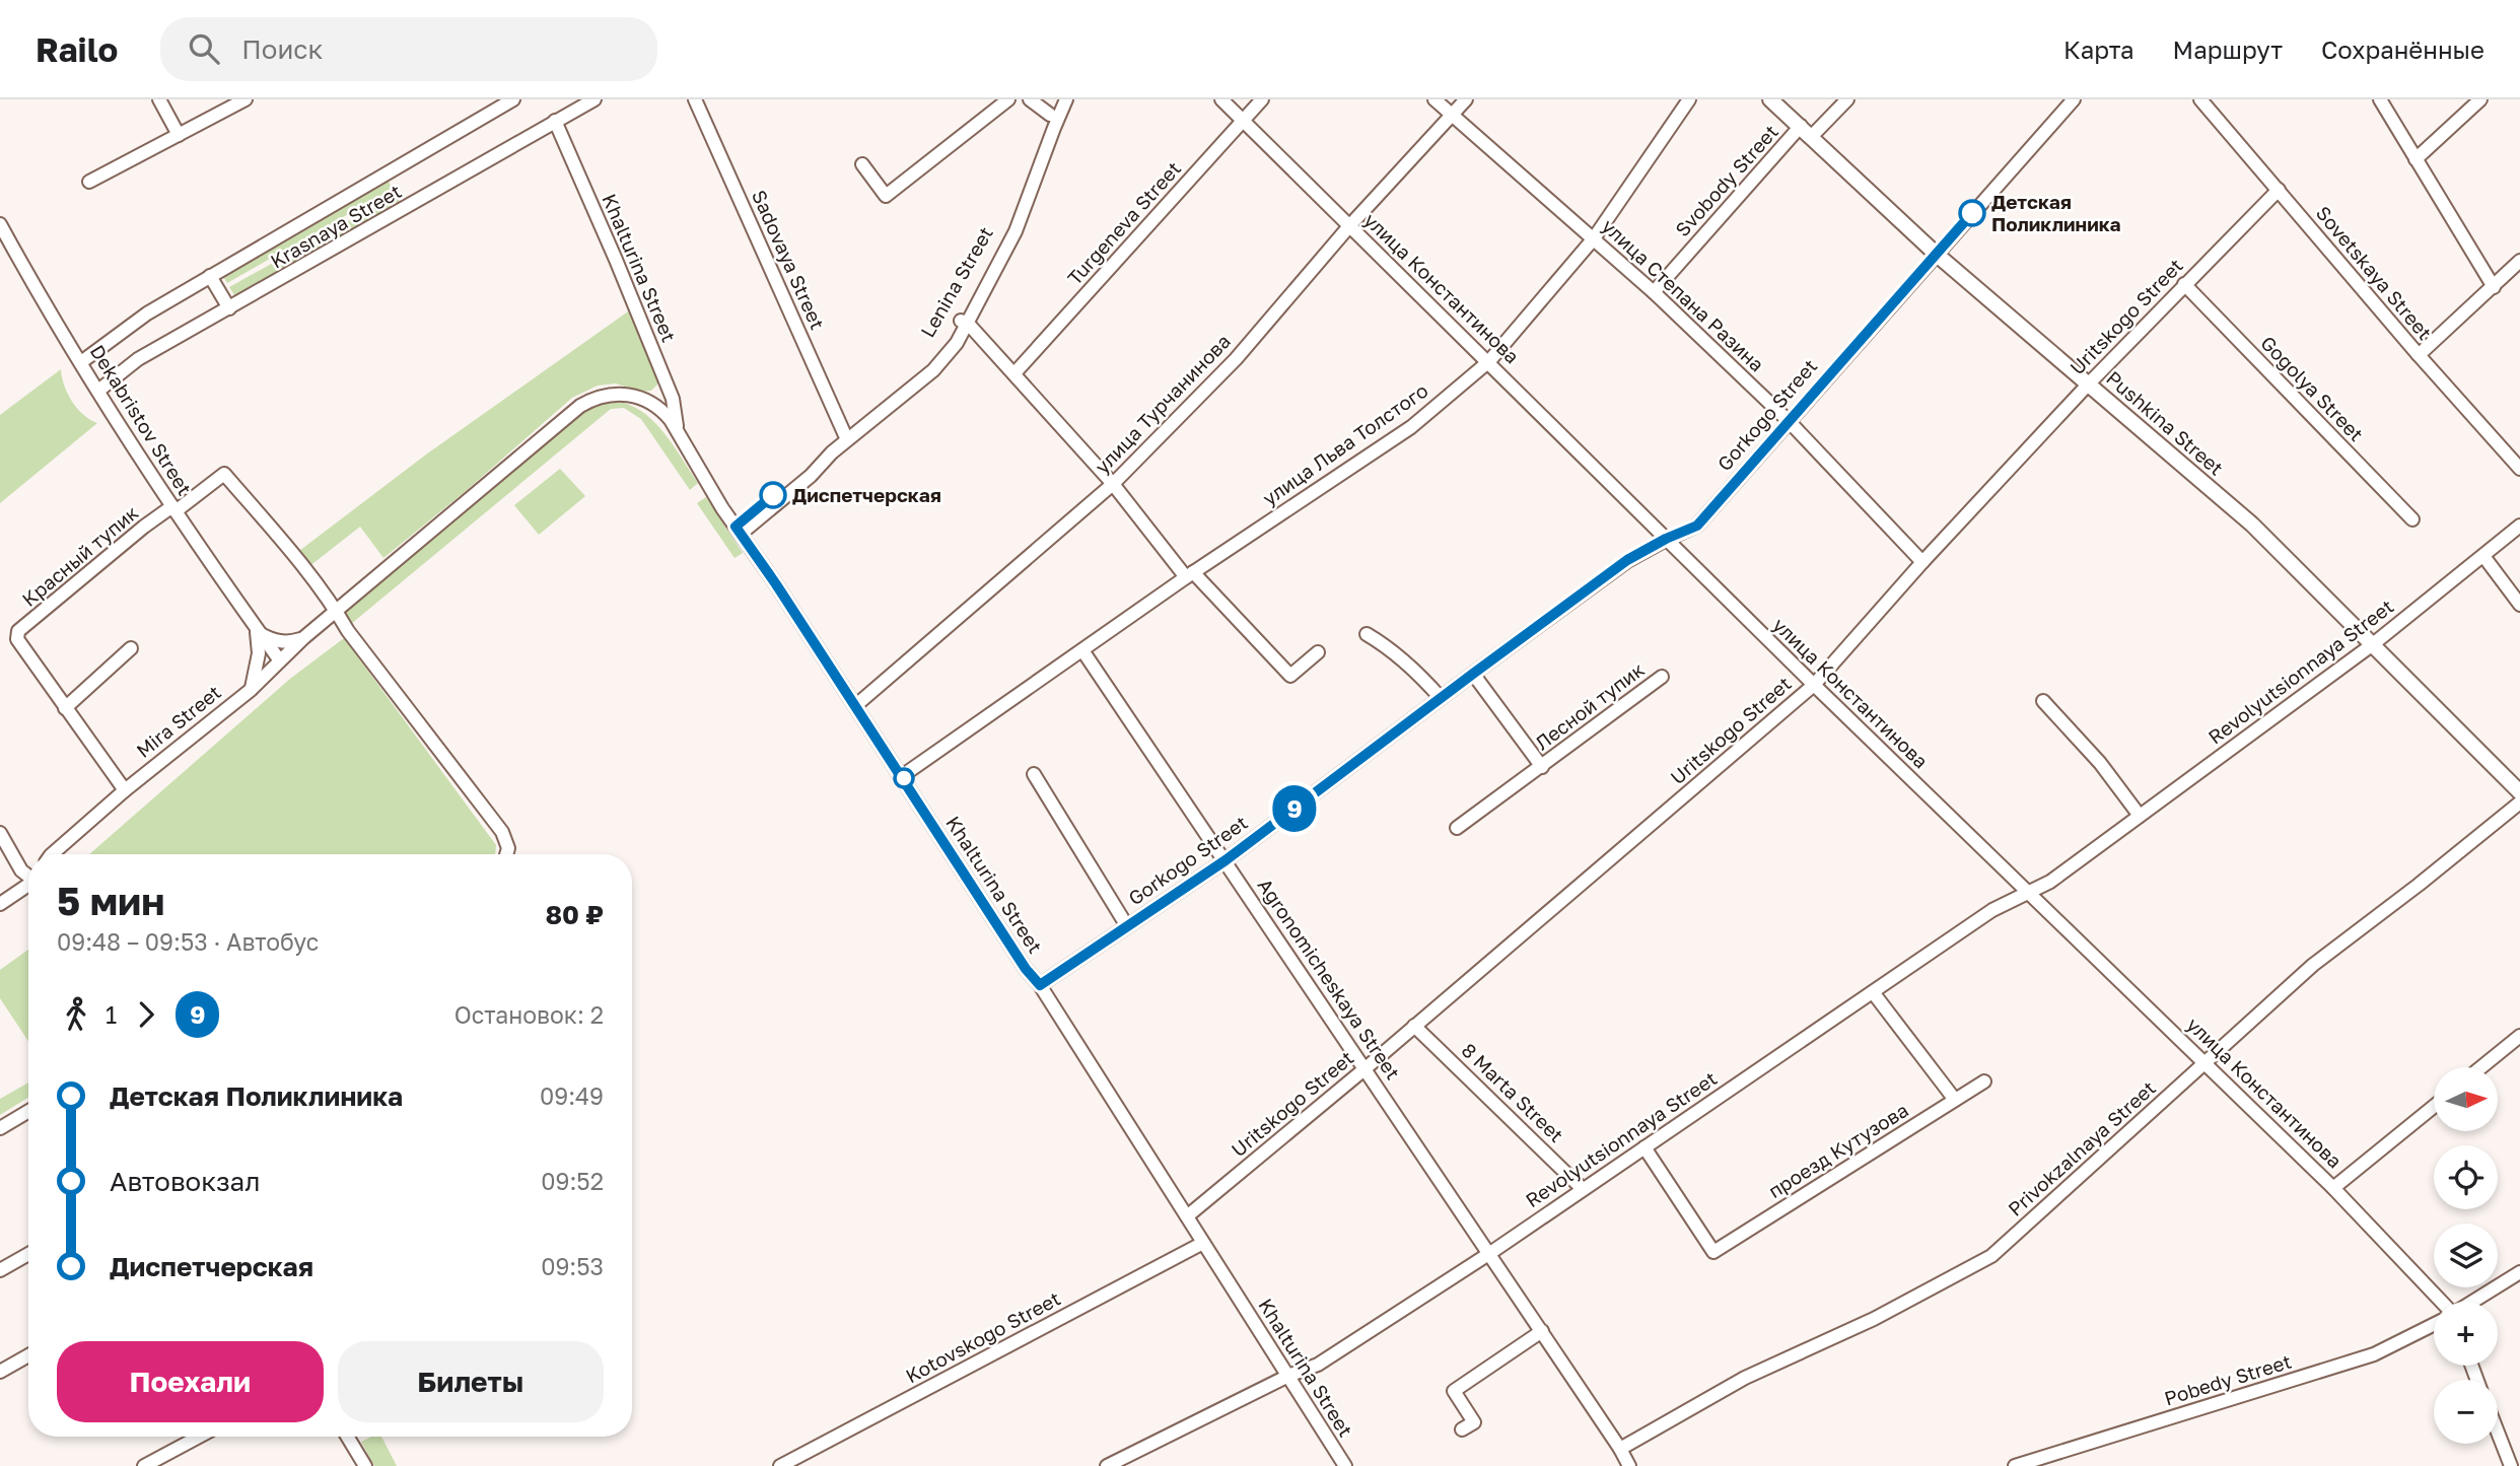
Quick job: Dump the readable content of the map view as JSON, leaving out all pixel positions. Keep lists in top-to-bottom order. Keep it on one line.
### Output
{"streets":{"main road":["Pushkina Street"],"street":["Svobody Street","Turgeneva Street","Krasnaya Street","Sadovaya Street","Khalturina Street","Sovetskaya Street","Lenina Street","улица Константинова","улица Степана Разина","Uritskogo Street","Gogolya Street","улица Турчанинова","Gorkogo Street","Dekabristov Street","улица Льва Толстого","Красный тупик","Revolyutsionnaya Street","Лесной тупик","Mira Street","Agronomicheskaya Street","8 Marta Street","Privokzalnaya Street","проезд Кутузова","Kotovskogo Street","Pobedy Street"]},"crossings":[["Svobody Street","улица Степана Разина"],["Svobody Street","Pushkina Street"],["Turgeneva Street","улица Константинова"],["Krasnaya Street","Khalturina Street"],["Krasnaya Street","Dekabristov Street"],["Sadovaya Street","Lenina Street"],["Khalturina Street","Lenina Street"],["Khalturina Street","Uritskogo Street"],["Khalturina Street","улица Турчанинова"],["Khalturina Street","Gorkogo Street"],["Khalturina Street","улица Льва Толстого"],["Khalturina Street","Revolyutsionnaya Street"],["Khalturina Street","Mira Street"],["Khalturina Street","Kotovskogo Street"],["Sovetskaya Street","Uritskogo Street"],["улица Константинова","Uritskogo Street"],["улица Константинова","улица Турчанинова"],["улица Константинова","Gorkogo Street"],["улица Константинова","улица Льва Толстого"],["улица Константинова","Revolyutsionnaya Street"],["улица Константинова","Privokzalnaya Street"],["улица Степана Разина","Uritskogo Street"],["улица Степана Разина","улица Турчанинова"],["улица Степана Разина","Gorkogo Street"],["улица Степана Разина","улица Льва Толстого"],["Uritskogo Street","Gogolya Street"],["Uritskogo Street","Pushkina Street"],["Uritskogo Street","Agronomicheskaya Street"],["Uritskogo Street","8 Marta Street"],["Gorkogo Street","Pushkina Street"],["Gorkogo Street","Лесной тупик"],["Gorkogo Street","Agronomicheskaya Street"],["Dekabristov Street","Красный тупик"],["Dekabristov Street","Mira Street"],["Pushkina Street","Revolyutsionnaya Street"],["улица Льва Толстого","Agronomicheskaya Street"],["Красный тупик","Mira Street"],["Revolyutsionnaya Street","Agronomicheskaya Street"],["Revolyutsionnaya Street","8 Marta Street"],["Revolyutsionnaya Street","проезд Кутузова"],["Agronomicheskaya Street","Privokzalnaya Street"]],"places":["Детская Поликлиника","Диспетчерская"],"lines":["bus line 9"],"north":"right","page":{"header":"Railo","search":"Поиск","nav":["Карта","Маршрут","Сохранённые"],"on_map":"9","heading":["5 мин","09:48 – 09:53 · Автобус","80 ₽"],"legs":["1","9","Остановок: 2"],"list":[{"name":"Детская Поликлиника","value":"09:49"},{"name":"Автовокзал","value":"09:52"},{"name":"Диспетчерская","value":"09:53"}],"map_buttons":["+","−"],"buttons":["Поехали","Билеты"]}}
